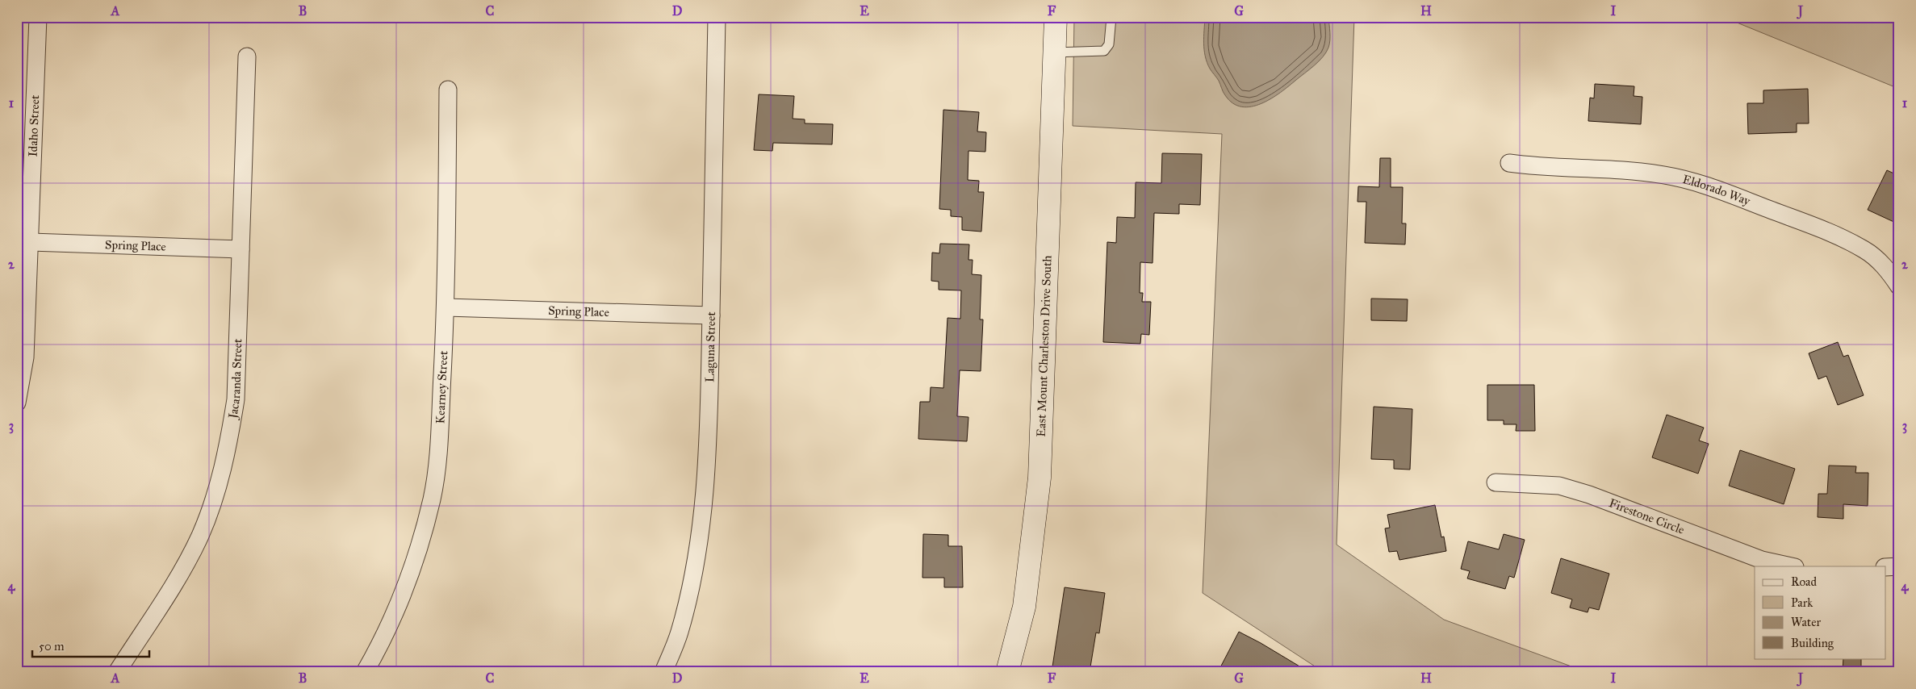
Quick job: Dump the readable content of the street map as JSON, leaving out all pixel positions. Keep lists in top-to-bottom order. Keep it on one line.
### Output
{"streets":{"street":["Idaho Street","Eldorado Way","Spring Place","East Mount Charleston Drive South","Laguna Street","Jacaranda Street","Kearney Street","Firestone Circle"]},"crossings":[["Idaho Street","Spring Place"],["Spring Place","Laguna Street"],["Spring Place","Jacaranda Street"],["Spring Place","Kearney Street"]],"legend":["Road","Park","Water","Building"],"scale_bar":"50 m","grid":{"columns":["A","B","C","D","E","F","G","H","I","J"],"rows":["1","2","3","4"]}}
